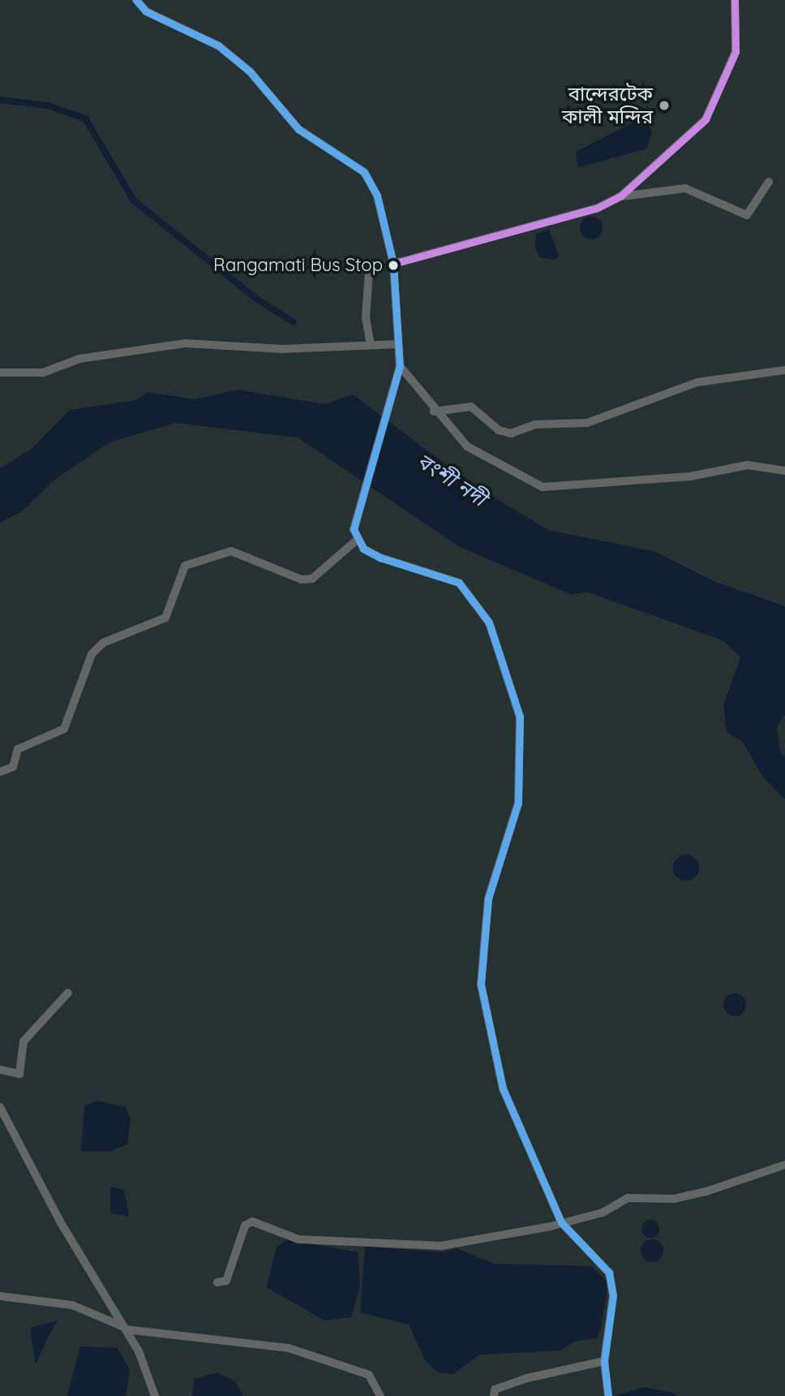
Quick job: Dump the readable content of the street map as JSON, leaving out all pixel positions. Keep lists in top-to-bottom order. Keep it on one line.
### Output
{"water":["বংশী নদী"],"places":["বান্দেরটেক কালী মন্দির","Rangamati Bus Stop"]}
